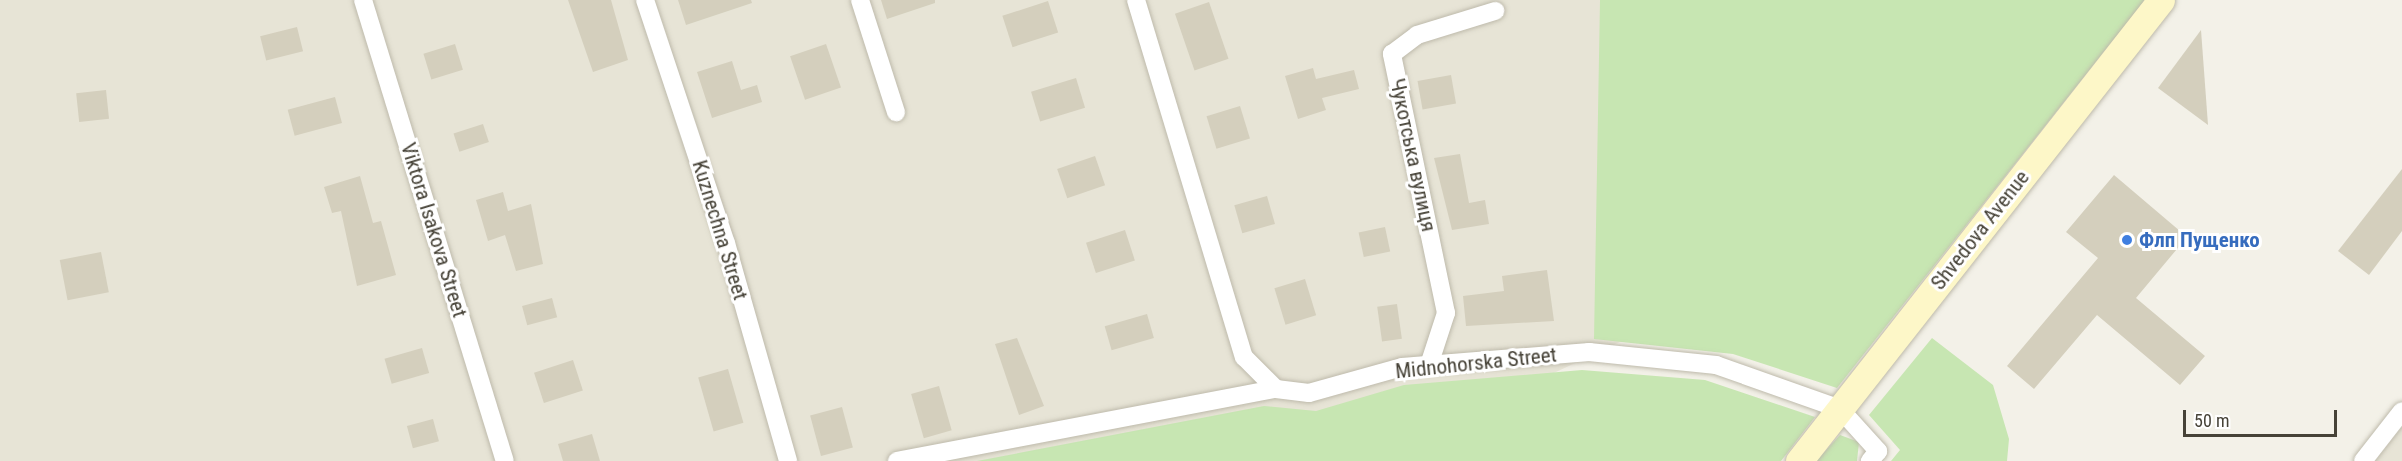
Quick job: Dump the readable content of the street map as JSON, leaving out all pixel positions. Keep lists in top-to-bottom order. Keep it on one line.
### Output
{"streets":{"street":["Чукотська вулиця","Viktora Isakova Street","Kuznechna Street","Shvedova Avenue","Midnohorska Street"]},"crossings":[["Чукотська вулиця","Midnohorska Street"],["Shvedova Avenue","Midnohorska Street"]],"places":["Флп Пущенко"],"scale_bar":"50 m"}
